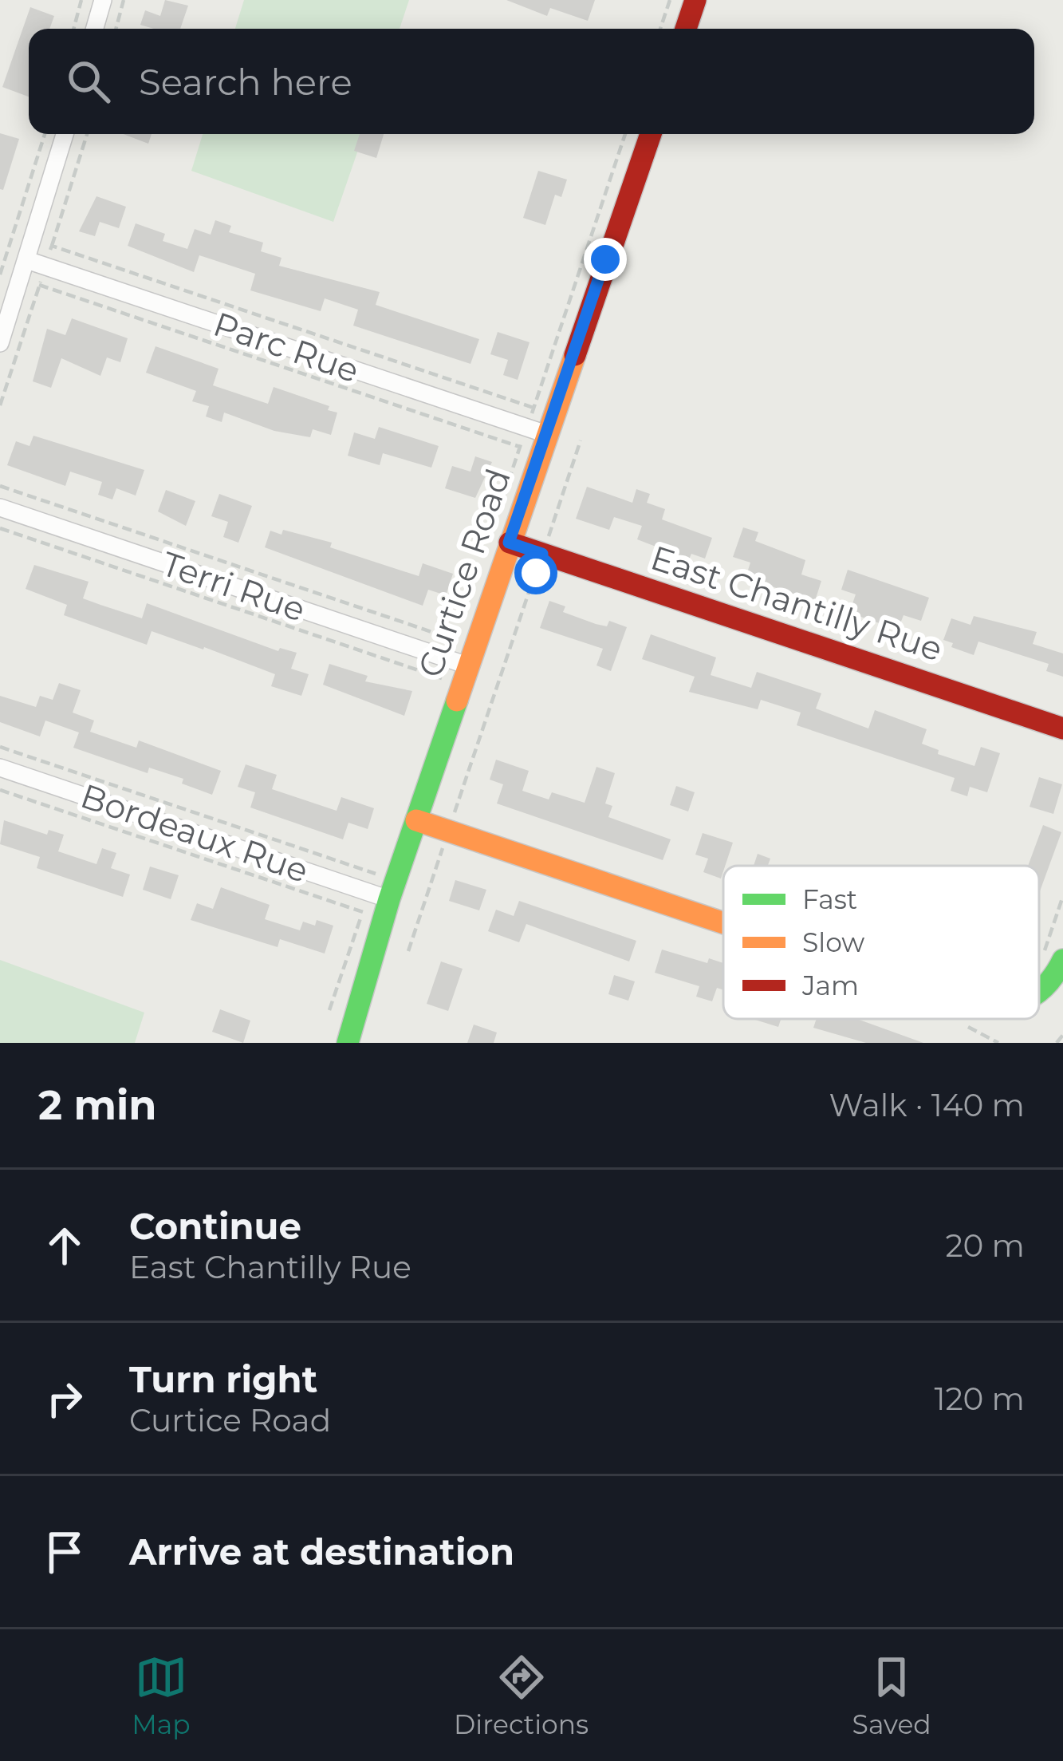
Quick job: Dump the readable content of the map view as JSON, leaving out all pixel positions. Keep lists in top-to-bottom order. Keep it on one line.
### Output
{"streets":{"street":["Parc Rue","Curtice Road","Terri Rue","East Chantilly Rue","Bordeaux Rue"]},"crossings":[["Parc Rue","Curtice Road"],["Curtice Road","Terri Rue"],["Curtice Road","East Chantilly Rue"],["Curtice Road","Bordeaux Rue"]],"legend":["Fast","Slow","Jam"],"page":{"search":"Search here","heading":["2 min","Walk · 140 m"],"list":[["Continue","East Chantilly Rue","20 m"],["Turn right","Curtice Road","120 m"],"Arrive at destination"],"nav":["Map","Directions","Saved"]}}
